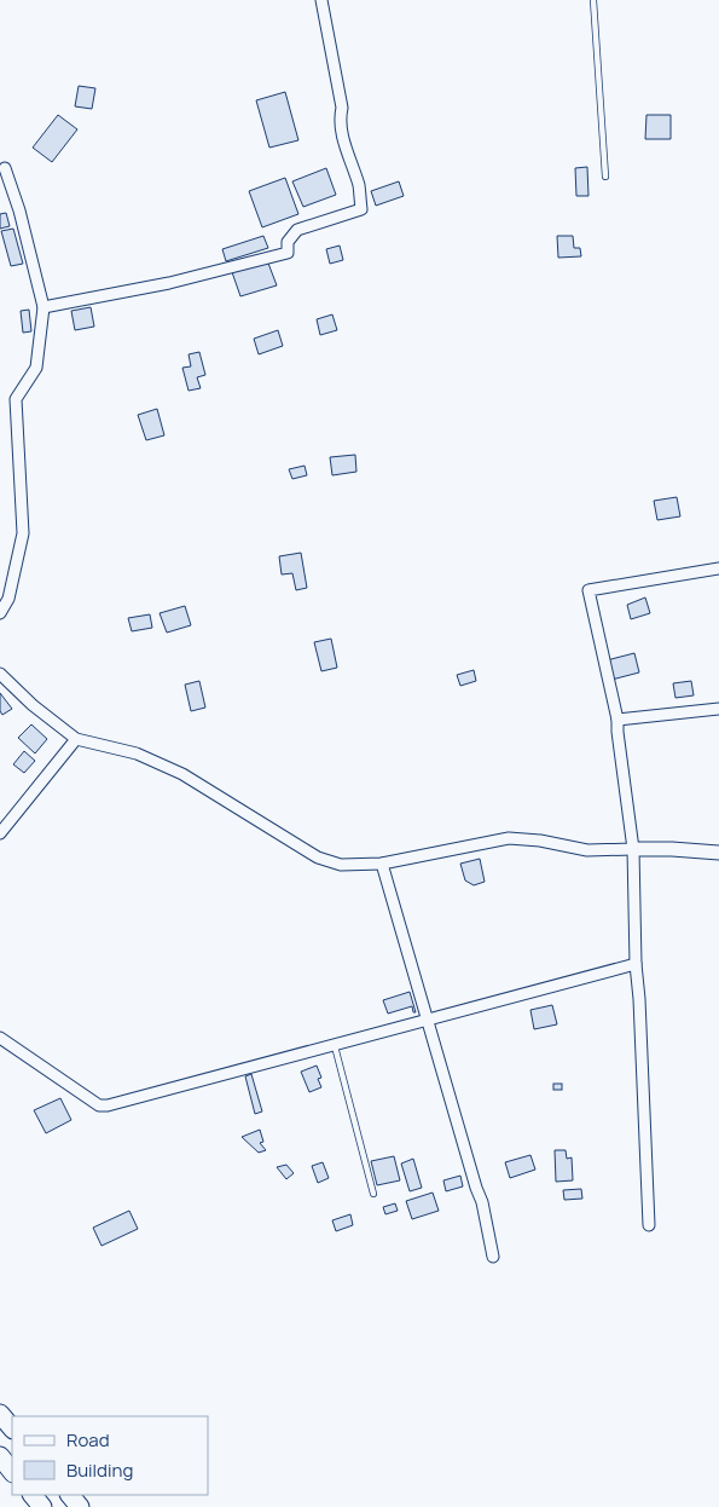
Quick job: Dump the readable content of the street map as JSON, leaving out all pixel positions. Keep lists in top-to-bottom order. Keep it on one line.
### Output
{"legend":["Road","Building"]}
